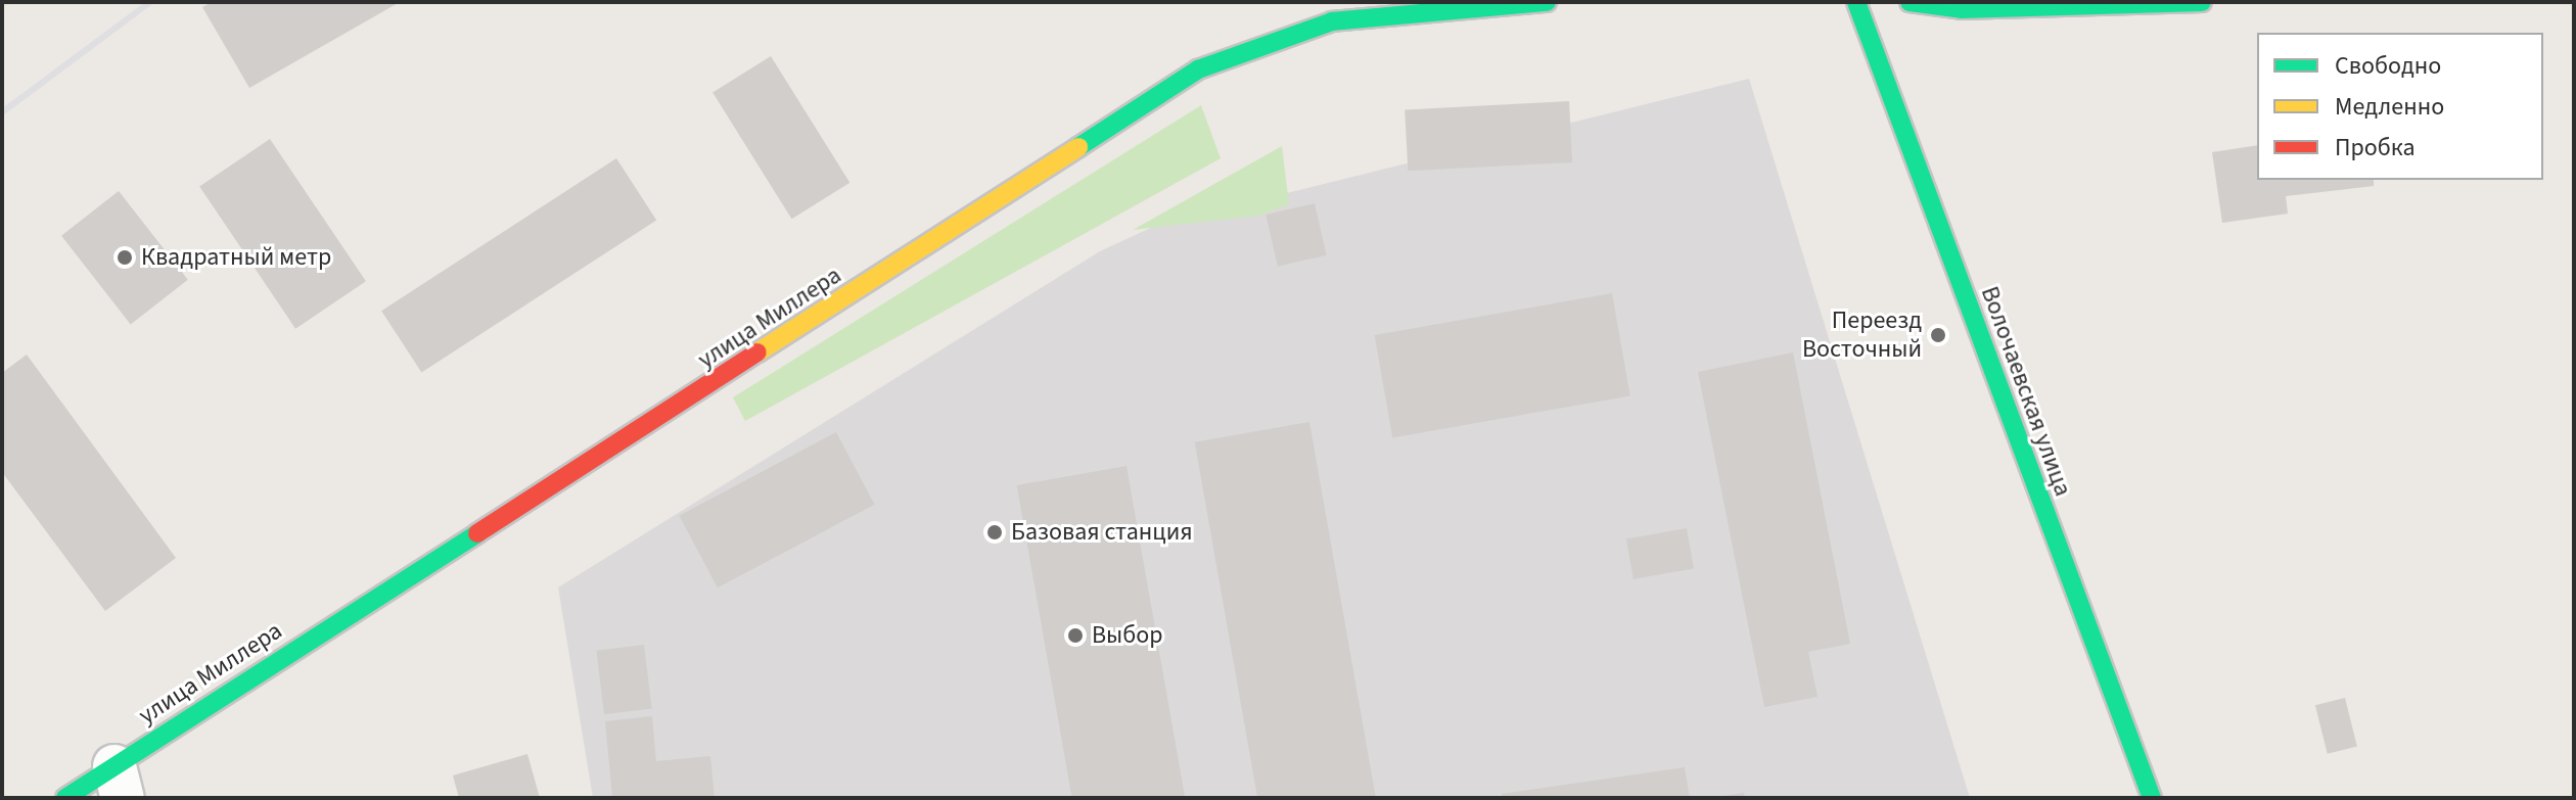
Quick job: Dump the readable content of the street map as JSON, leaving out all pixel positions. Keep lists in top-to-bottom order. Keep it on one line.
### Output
{"streets":{"main road":["улица Миллера","Волочаевская улица"]},"places":["Квадратный метр","Переезд Восточный","Базовая станция","Выбор"],"legend":["Свободно","Медленно","Пробка"]}
